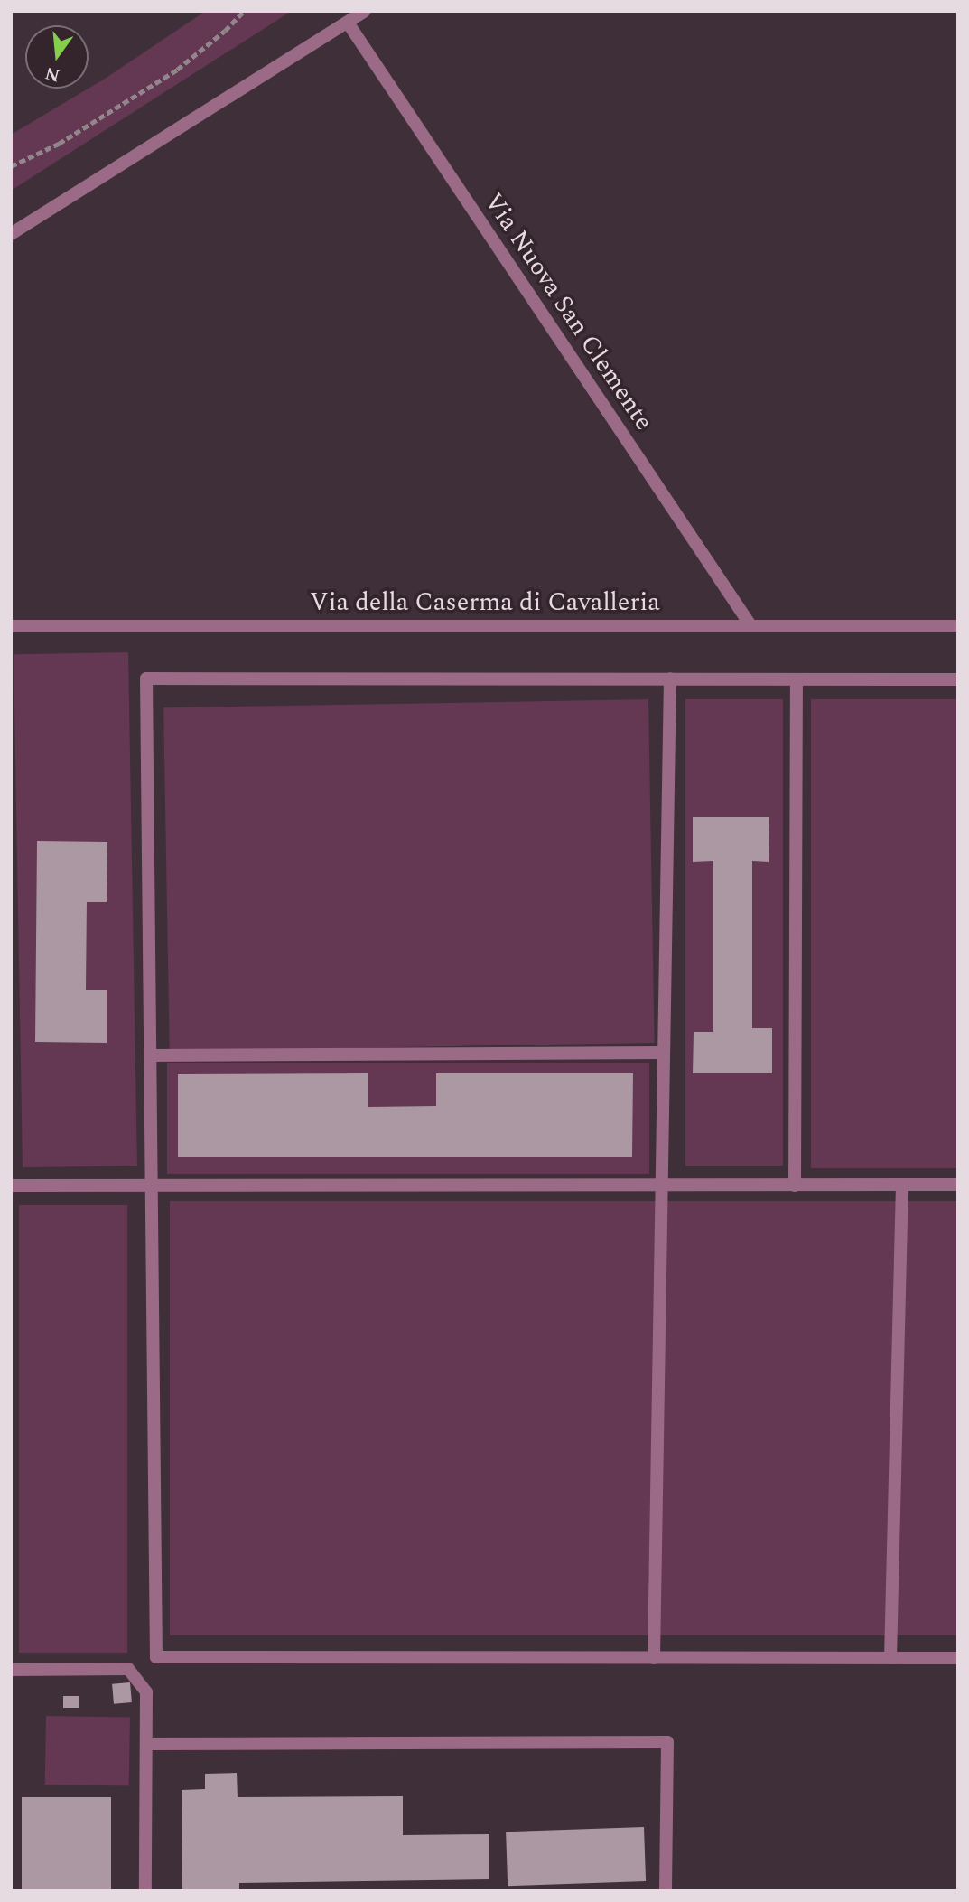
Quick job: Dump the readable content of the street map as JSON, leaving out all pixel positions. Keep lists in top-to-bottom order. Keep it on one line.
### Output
{"streets":{"street":["Via Nuova San Clemente","Via della Caserma di Cavalleria"]},"crossings":[["Via Nuova San Clemente","Via della Caserma di Cavalleria"]],"north":"bottom"}
